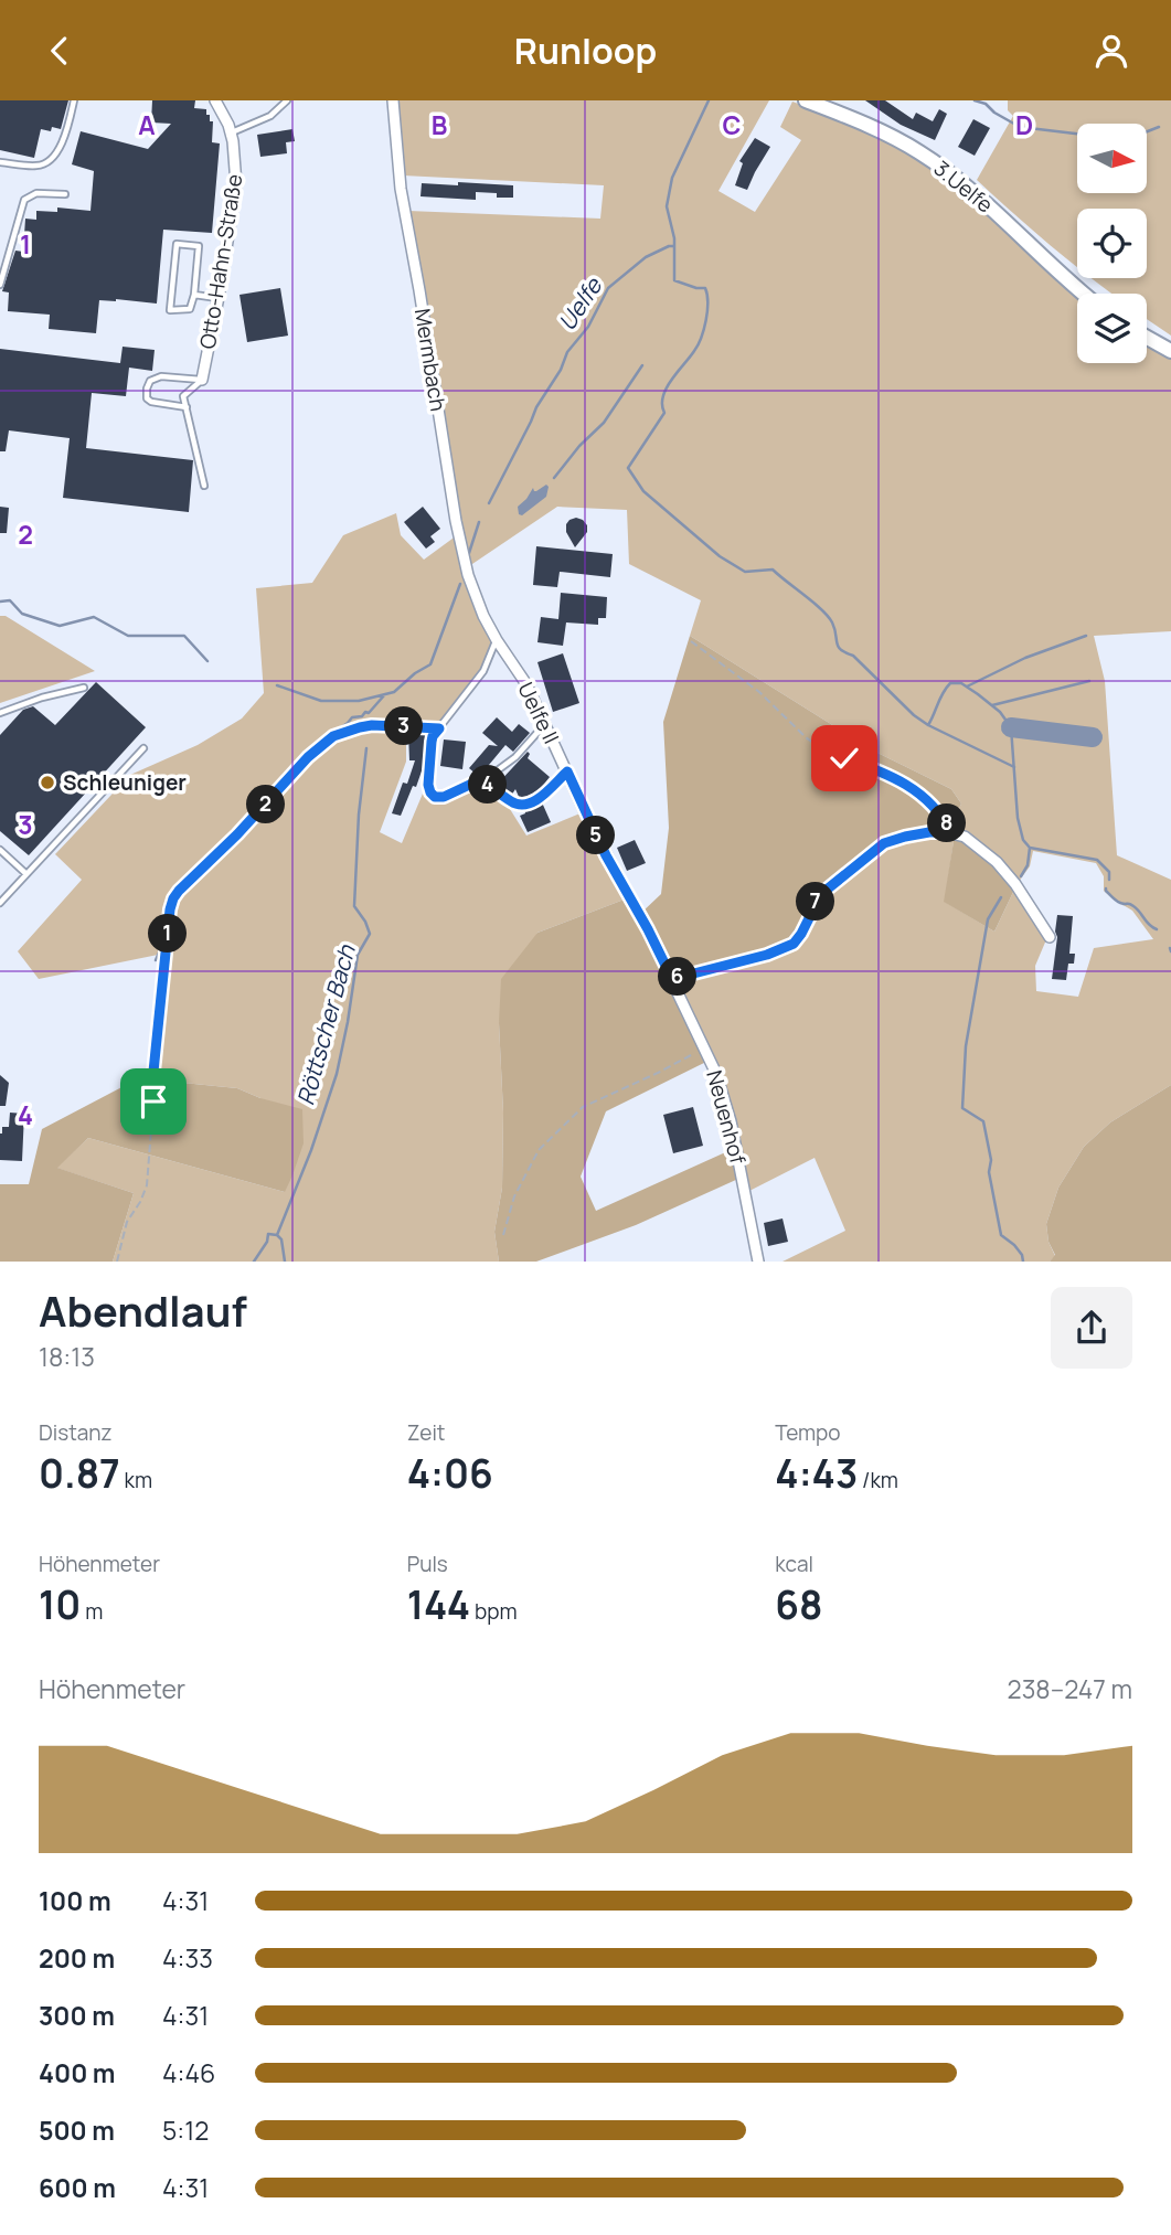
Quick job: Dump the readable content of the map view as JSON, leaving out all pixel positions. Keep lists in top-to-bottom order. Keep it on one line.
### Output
{"streets":{"street":["3.Uelfe","Otto-Hahn-Straße","Mermbach","Uelfe II","Neuenhof"]},"crossings":[["Mermbach","Uelfe II"],["Uelfe II","Neuenhof"]],"water":["Uelfe","Röttscher Bach"],"places":["Schleuniger"],"north":"right","page":{"header":"Runloop","pins":["3","4","2","8","5","7","1","6"],"heading":["Abendlauf","18:13"],"stats":[["Distanz","0.87 km"],["Zeit","4:06"],["Tempo","4:43 /km"],["Höhenmeter","10 m"],["Puls","144 bpm"],["kcal","68"]],"chart":["Höhenmeter","238–247 m"],"list":[{"name":"100 m","note":"4:31"},{"name":"200 m","note":"4:33"},{"name":"300 m","note":"4:31"},{"name":"400 m","note":"4:46"},{"name":"500 m","note":"5:12"},{"name":"600 m","note":"4:31"}]},"grid":{"columns":["A","B","C","D"],"rows":["1","2","3","4"]}}
